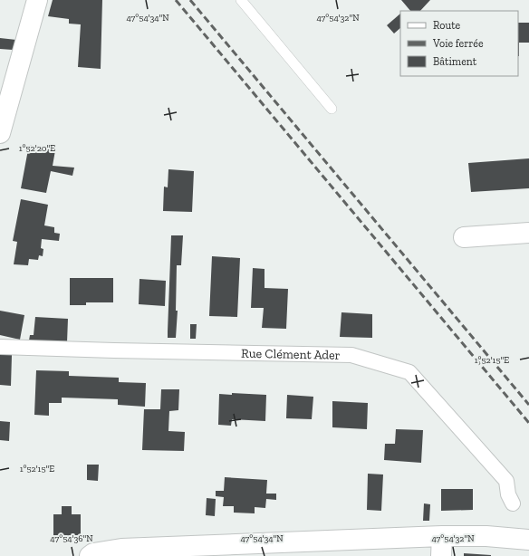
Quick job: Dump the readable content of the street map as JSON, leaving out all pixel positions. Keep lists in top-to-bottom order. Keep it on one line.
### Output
{"streets":{"street":["Rue Clément Ader"]},"legend":["Route","Voie ferrée","Bâtiment"],"coordinates":["47°54'34\"N","47°54'32\"N","1°52'20\"E","1°52'15\"E","47°54'36\"N"]}
